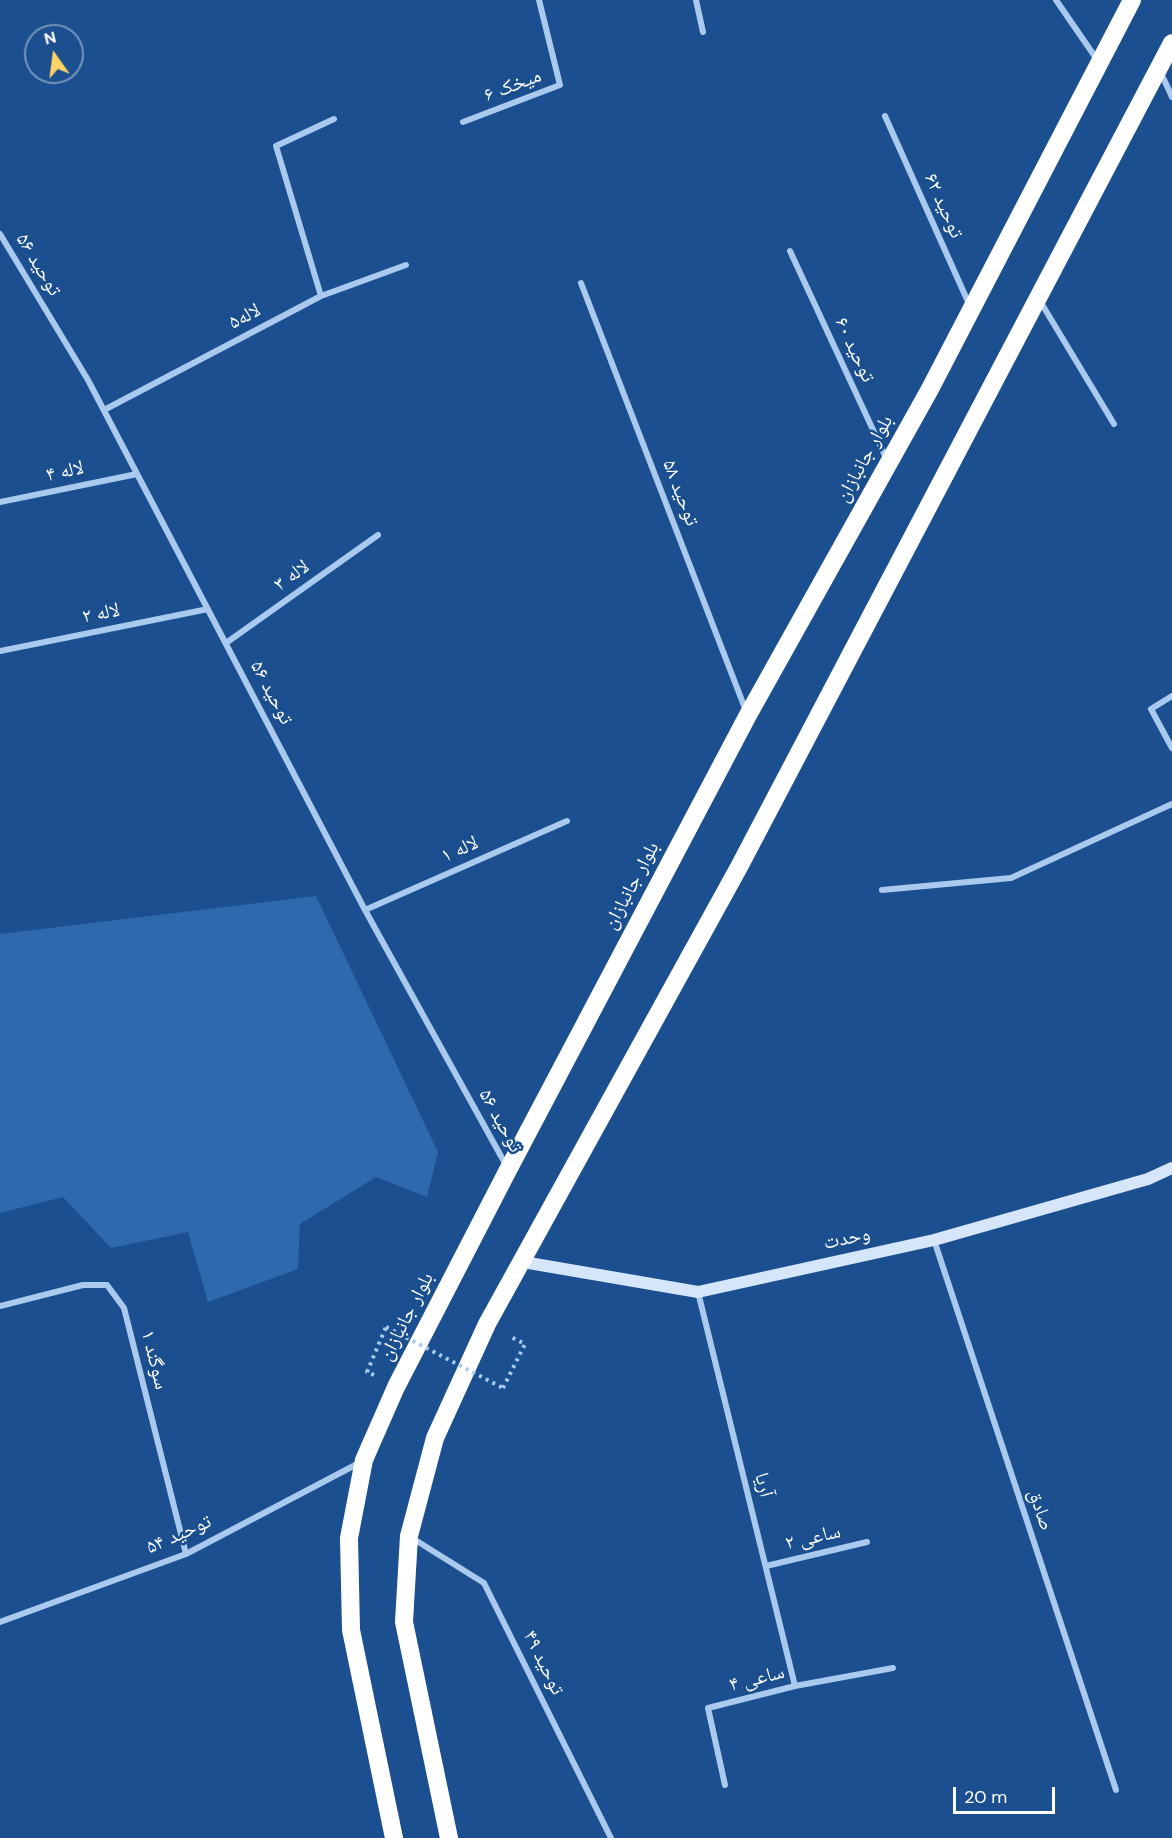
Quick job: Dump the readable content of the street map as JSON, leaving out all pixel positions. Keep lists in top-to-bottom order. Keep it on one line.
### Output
{"streets":{"highway":["بلوار جانبازان"],"main road":["وحدت"],"street":["میخک ۶","توحید ۶۲","توحید ۵۶","لاله۵","توحید ۶۰","لاله ۴","توحید ۵۸","لاله ۳","لاله ۲","لاله ۱","سوگند ۱","آریا","صادق","توحید ۵۴","ساعی ۲","توحید ۴۹","ساعی ۴"]},"crossings":[["توحید ۶۲","بلوار جانبازان"],["توحید ۵۶","لاله۵"],["توحید ۵۶","بلوار جانبازان"],["توحید ۵۶","لاله ۴"],["توحید ۵۶","لاله ۳"],["توحید ۵۶","لاله ۲"],["توحید ۵۶","لاله ۱"],["توحید ۶۰","بلوار جانبازان"],["بلوار جانبازان","توحید ۵۸"],["بلوار جانبازان","توحید ۵۴"],["وحدت","آریا"],["وحدت","صادق"],["سوگند ۱","توحید ۵۴"],["آریا","ساعی ۲"],["آریا","ساعی ۴"]],"scale_bar":"20 m","north":"top"}
